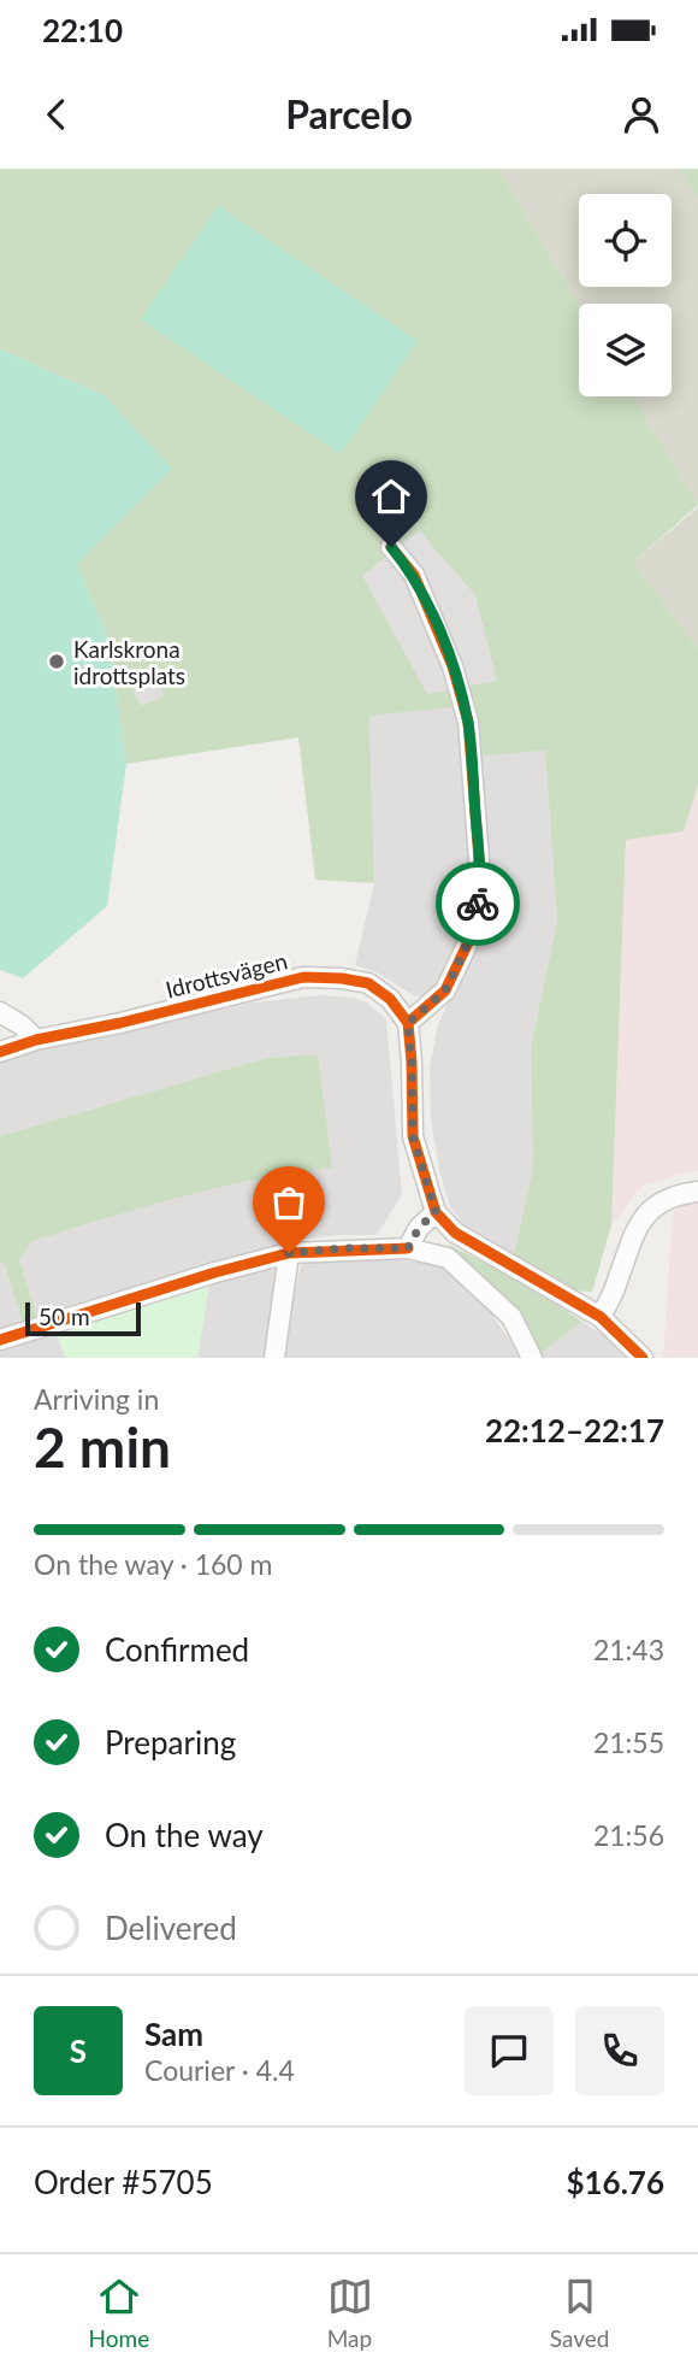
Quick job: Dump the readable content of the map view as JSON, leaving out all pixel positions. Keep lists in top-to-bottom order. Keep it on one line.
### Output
{"streets":{"street":["Idrottsvägen"]},"places":["Karlskrona idrottsplats"],"scale_bar":"50 m","page":{"status":"22:10","header":"Parcelo","scale":"50 m","heading":["2 min","Arriving in","22:12–22:17"],"panel":["Sam","Courier · 4.4","Order #5705","$16.76"],"bar":"On the way · 160 m","list":[["Confirmed","21:43"],["Preparing","21:55"],["On the way","21:56"],"Delivered"],"round":"S","tabs":["Home","Map","Saved"]}}
